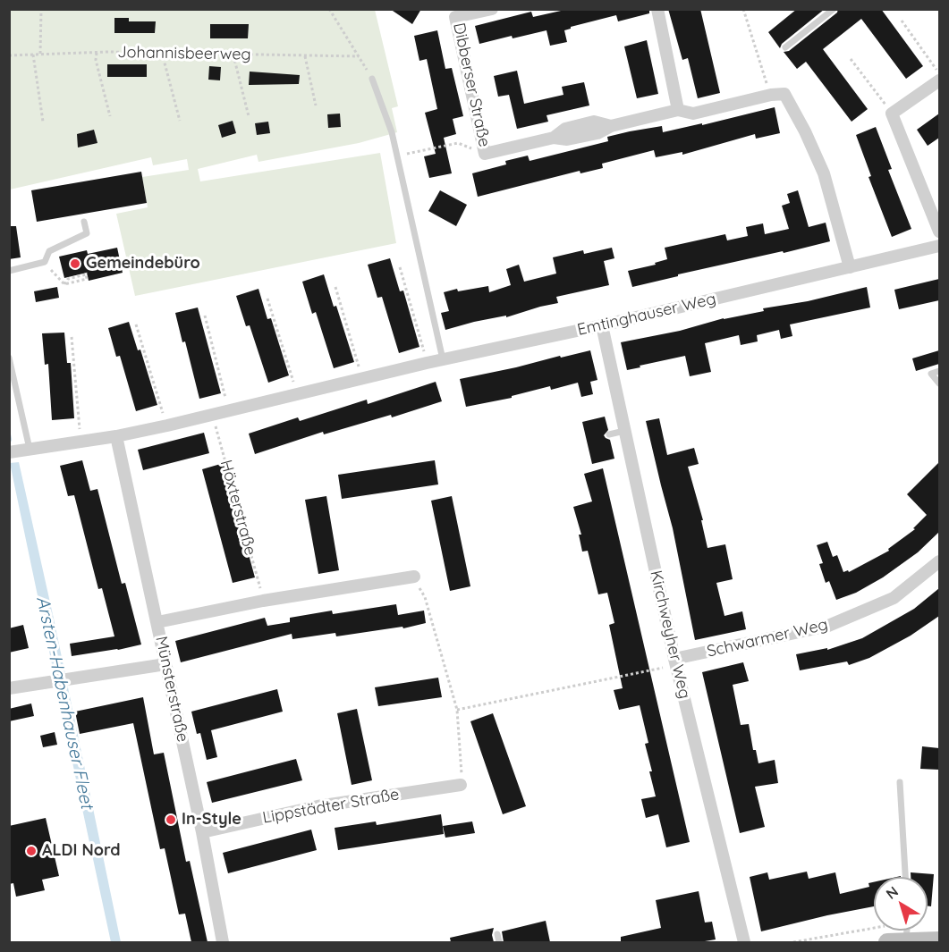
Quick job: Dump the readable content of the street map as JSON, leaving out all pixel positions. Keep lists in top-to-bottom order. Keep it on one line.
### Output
{"streets":{"street":["Dibberser Straße","Emtinghauser Weg","Kirchweyher Weg","Schwarmer Weg","Münsterstraße","Lippstädter Straße"],"path":["Johannisbeerweg","Höxterstraße"]},"crossings":[["Emtinghauser Weg","Höxterstraße"],["Emtinghauser Weg","Kirchweyher Weg"],["Emtinghauser Weg","Münsterstraße"],["Kirchweyher Weg","Schwarmer Weg"],["Münsterstraße","Lippstädter Straße"]],"water":["Arsten-Habenhauser Fleet"],"places":["Gemeindebüro","In-Style","ALDI Nord"],"north":"top left"}
